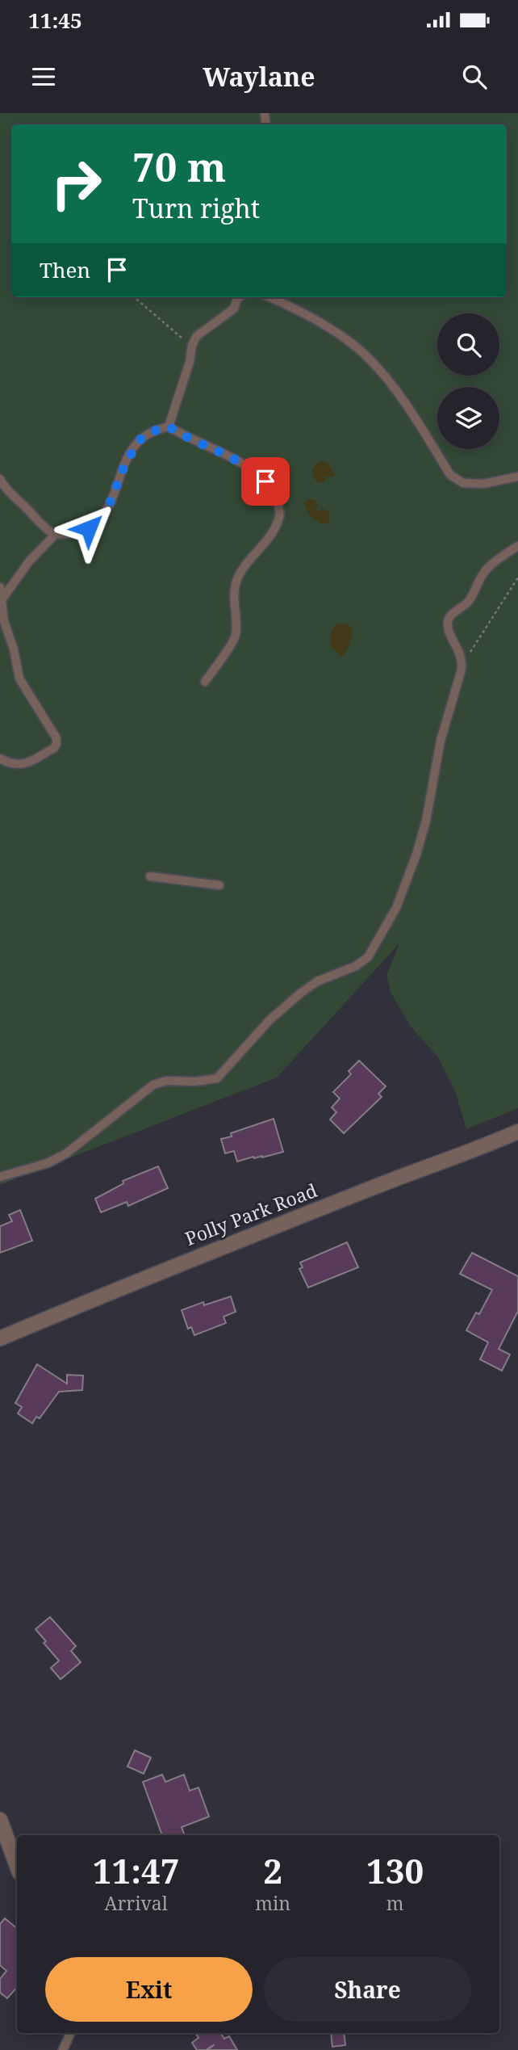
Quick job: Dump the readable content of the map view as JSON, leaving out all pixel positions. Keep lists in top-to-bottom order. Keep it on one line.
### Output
{"streets":{"street":["Polly Park Road"]},"page":{"status":"11:45","header":"Waylane","turn":["70 m","Turn right"],"then":"Then","eta":["11:47","Arrival","2","min","130","m"],"buttons":["Exit","Share"]}}
